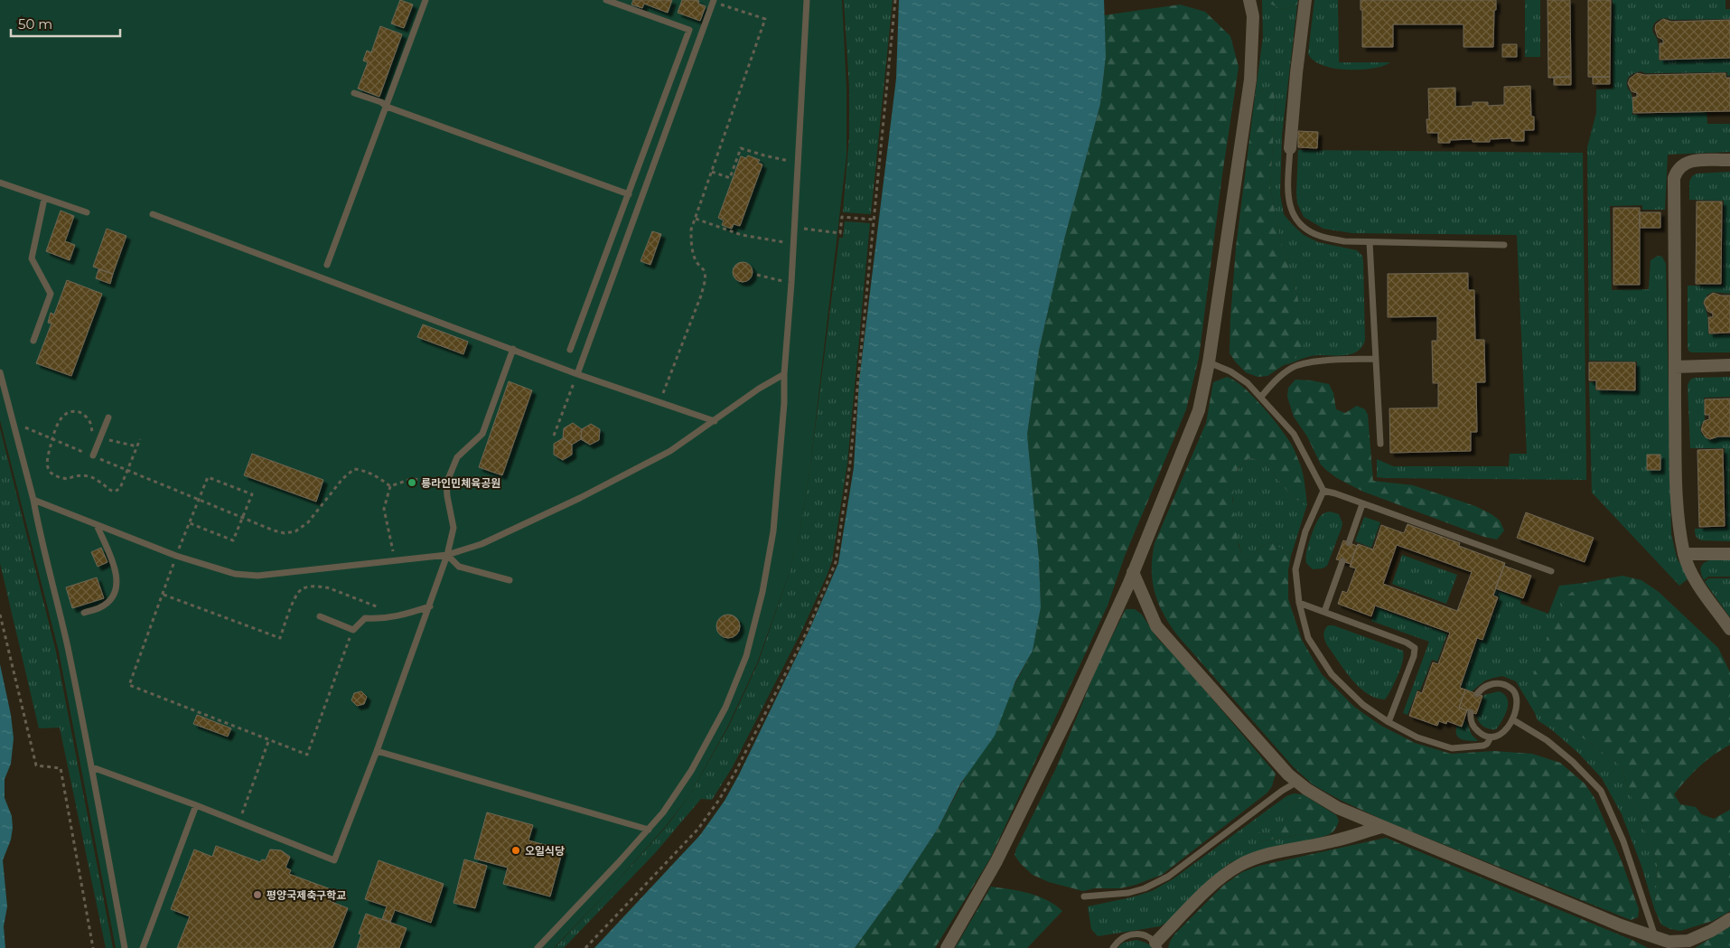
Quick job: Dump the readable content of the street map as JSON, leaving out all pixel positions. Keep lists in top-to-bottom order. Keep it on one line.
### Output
{"places":["릉라인민체육공원","오일식당","평양국제축구학교"],"scale_bar":"50 m"}
